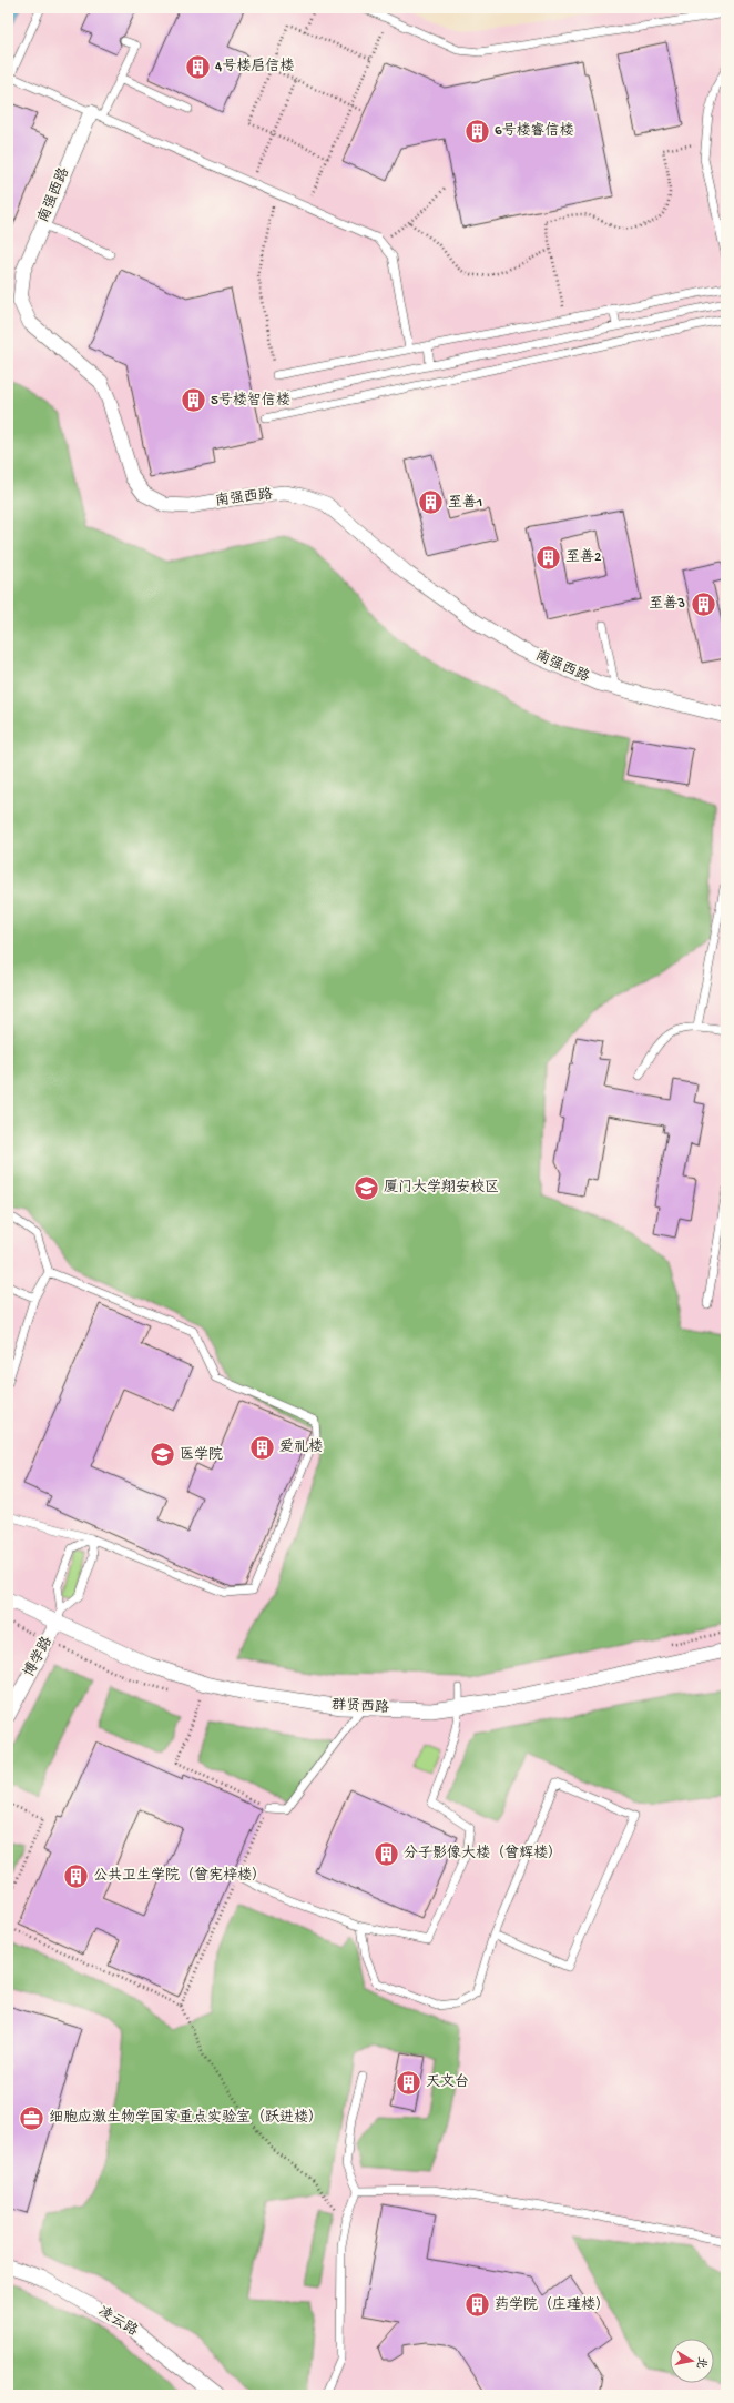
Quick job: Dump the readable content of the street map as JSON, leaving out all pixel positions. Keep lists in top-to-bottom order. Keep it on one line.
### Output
{"streets":{"street":["南强西路","博学路","群贤西路","凌云路"]},"crossings":[["博学路","群贤西路"]],"places":{"building":["4号楼启信楼","6号楼睿信楼","5号楼智信楼","至善1","至善2","至善3","爱礼楼","分子影像大楼（曾辉楼）","公共卫生学院（曾宪梓楼）","天文台","药学院（庄瑾楼）"],"school or university":["厦门大学翔安校区","医学院"],"office":["细胞应激生物学国家重点实验室（跃进楼）"]},"north":"right"}
